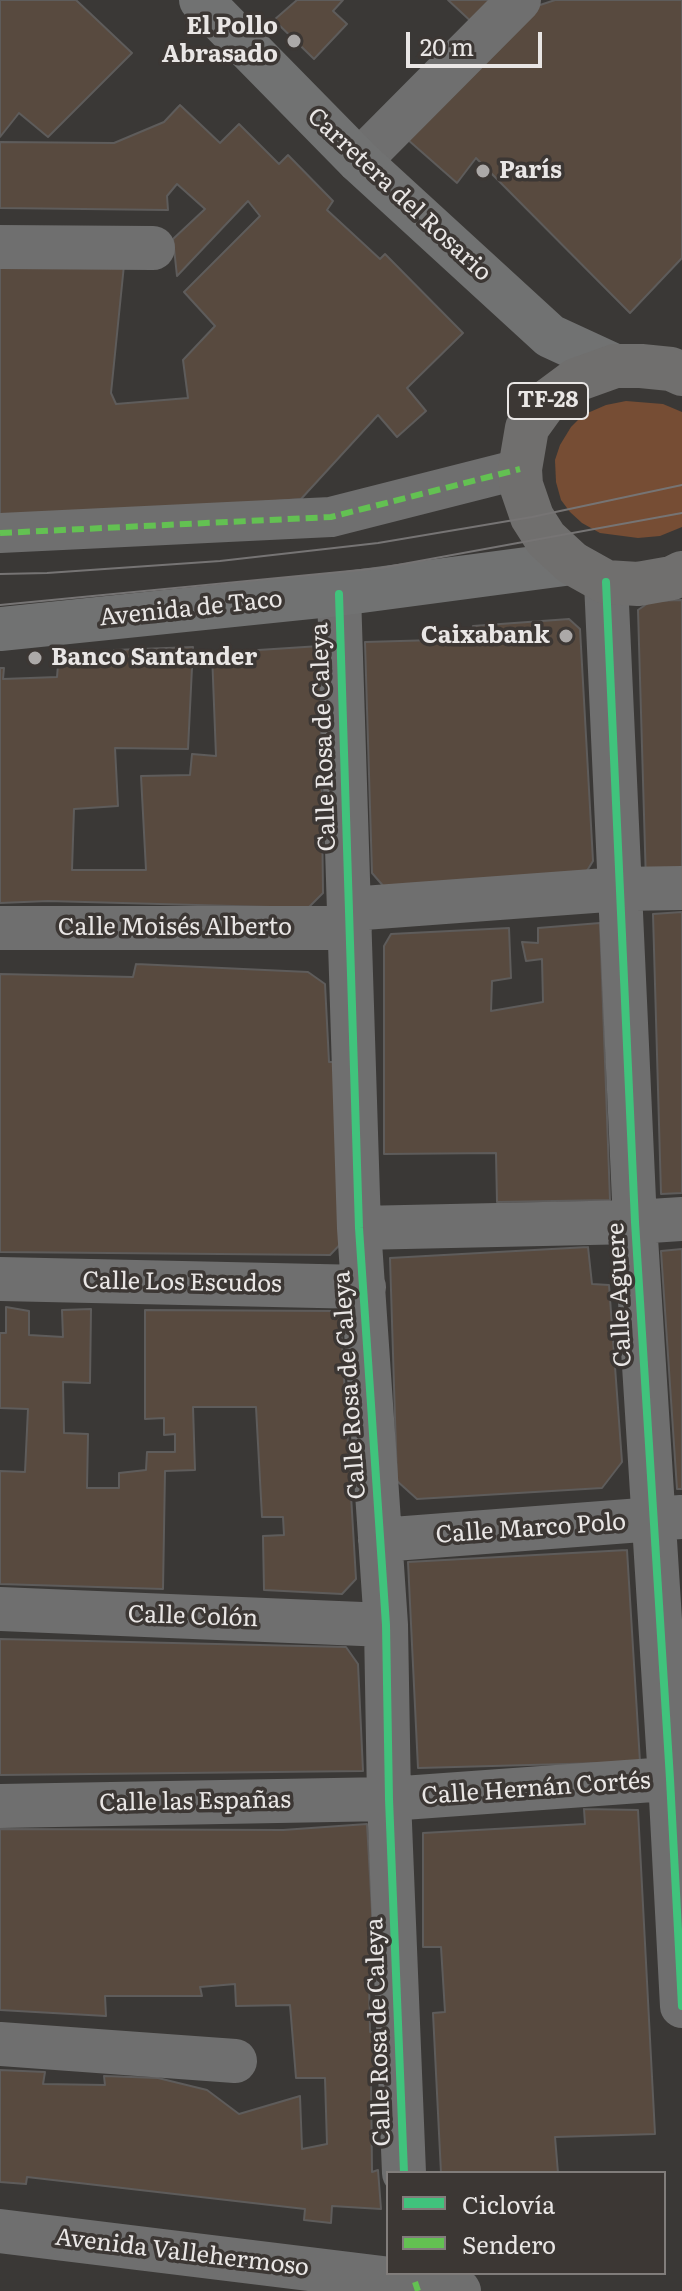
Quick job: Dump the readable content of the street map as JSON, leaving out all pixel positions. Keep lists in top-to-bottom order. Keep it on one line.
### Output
{"streets":{"main road":["Carretera del Rosario","TF-28","Avenida de Taco"],"street":["Calle Rosa de Caleya","Calle Moisés Alberto","Calle Los Escudos","Calle Aguere","Calle Marco Polo","Calle Colón","Calle Hernán Cortés","Calle las Españas","Avenida Vallehermoso"]},"crossings":[["Carretera del Rosario","TF-28"],["TF-28","Avenida de Taco"],["TF-28","Calle Aguere"],["Avenida de Taco","Calle Rosa de Caleya"],["Avenida de Taco","Calle Aguere"],["Calle Rosa de Caleya","Calle Moisés Alberto"],["Calle Rosa de Caleya","Calle Los Escudos"],["Calle Rosa de Caleya","Calle Marco Polo"],["Calle Rosa de Caleya","Calle Colón"],["Calle Rosa de Caleya","Calle Hernán Cortés"],["Calle Rosa de Caleya","Calle las Españas"],["Calle Moisés Alberto","Calle Aguere"],["Calle Aguere","Calle Marco Polo"],["Calle Aguere","Calle Hernán Cortés"],["Calle Hernán Cortés","Calle las Españas"]],"places":["El Pollo Abrasado","París","Caixabank","Banco Santander"],"legend":["Ciclovía","Sendero"],"scale_bar":"20 m"}
